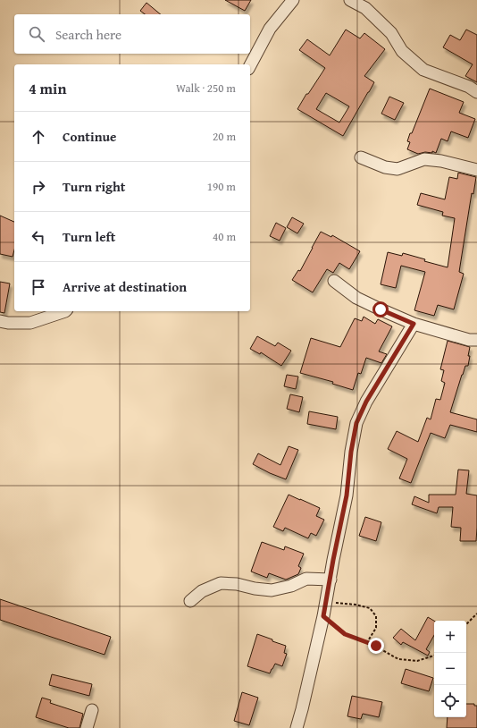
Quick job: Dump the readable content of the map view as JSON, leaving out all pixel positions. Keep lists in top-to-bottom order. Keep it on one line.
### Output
{"page":{"search":"Search here","heading":["4 min","Walk · 250 m"],"list":[["Continue","20 m"],["Turn right","190 m"],["Turn left","40 m"],"Arrive at destination"],"map_buttons":["+","−"]}}
